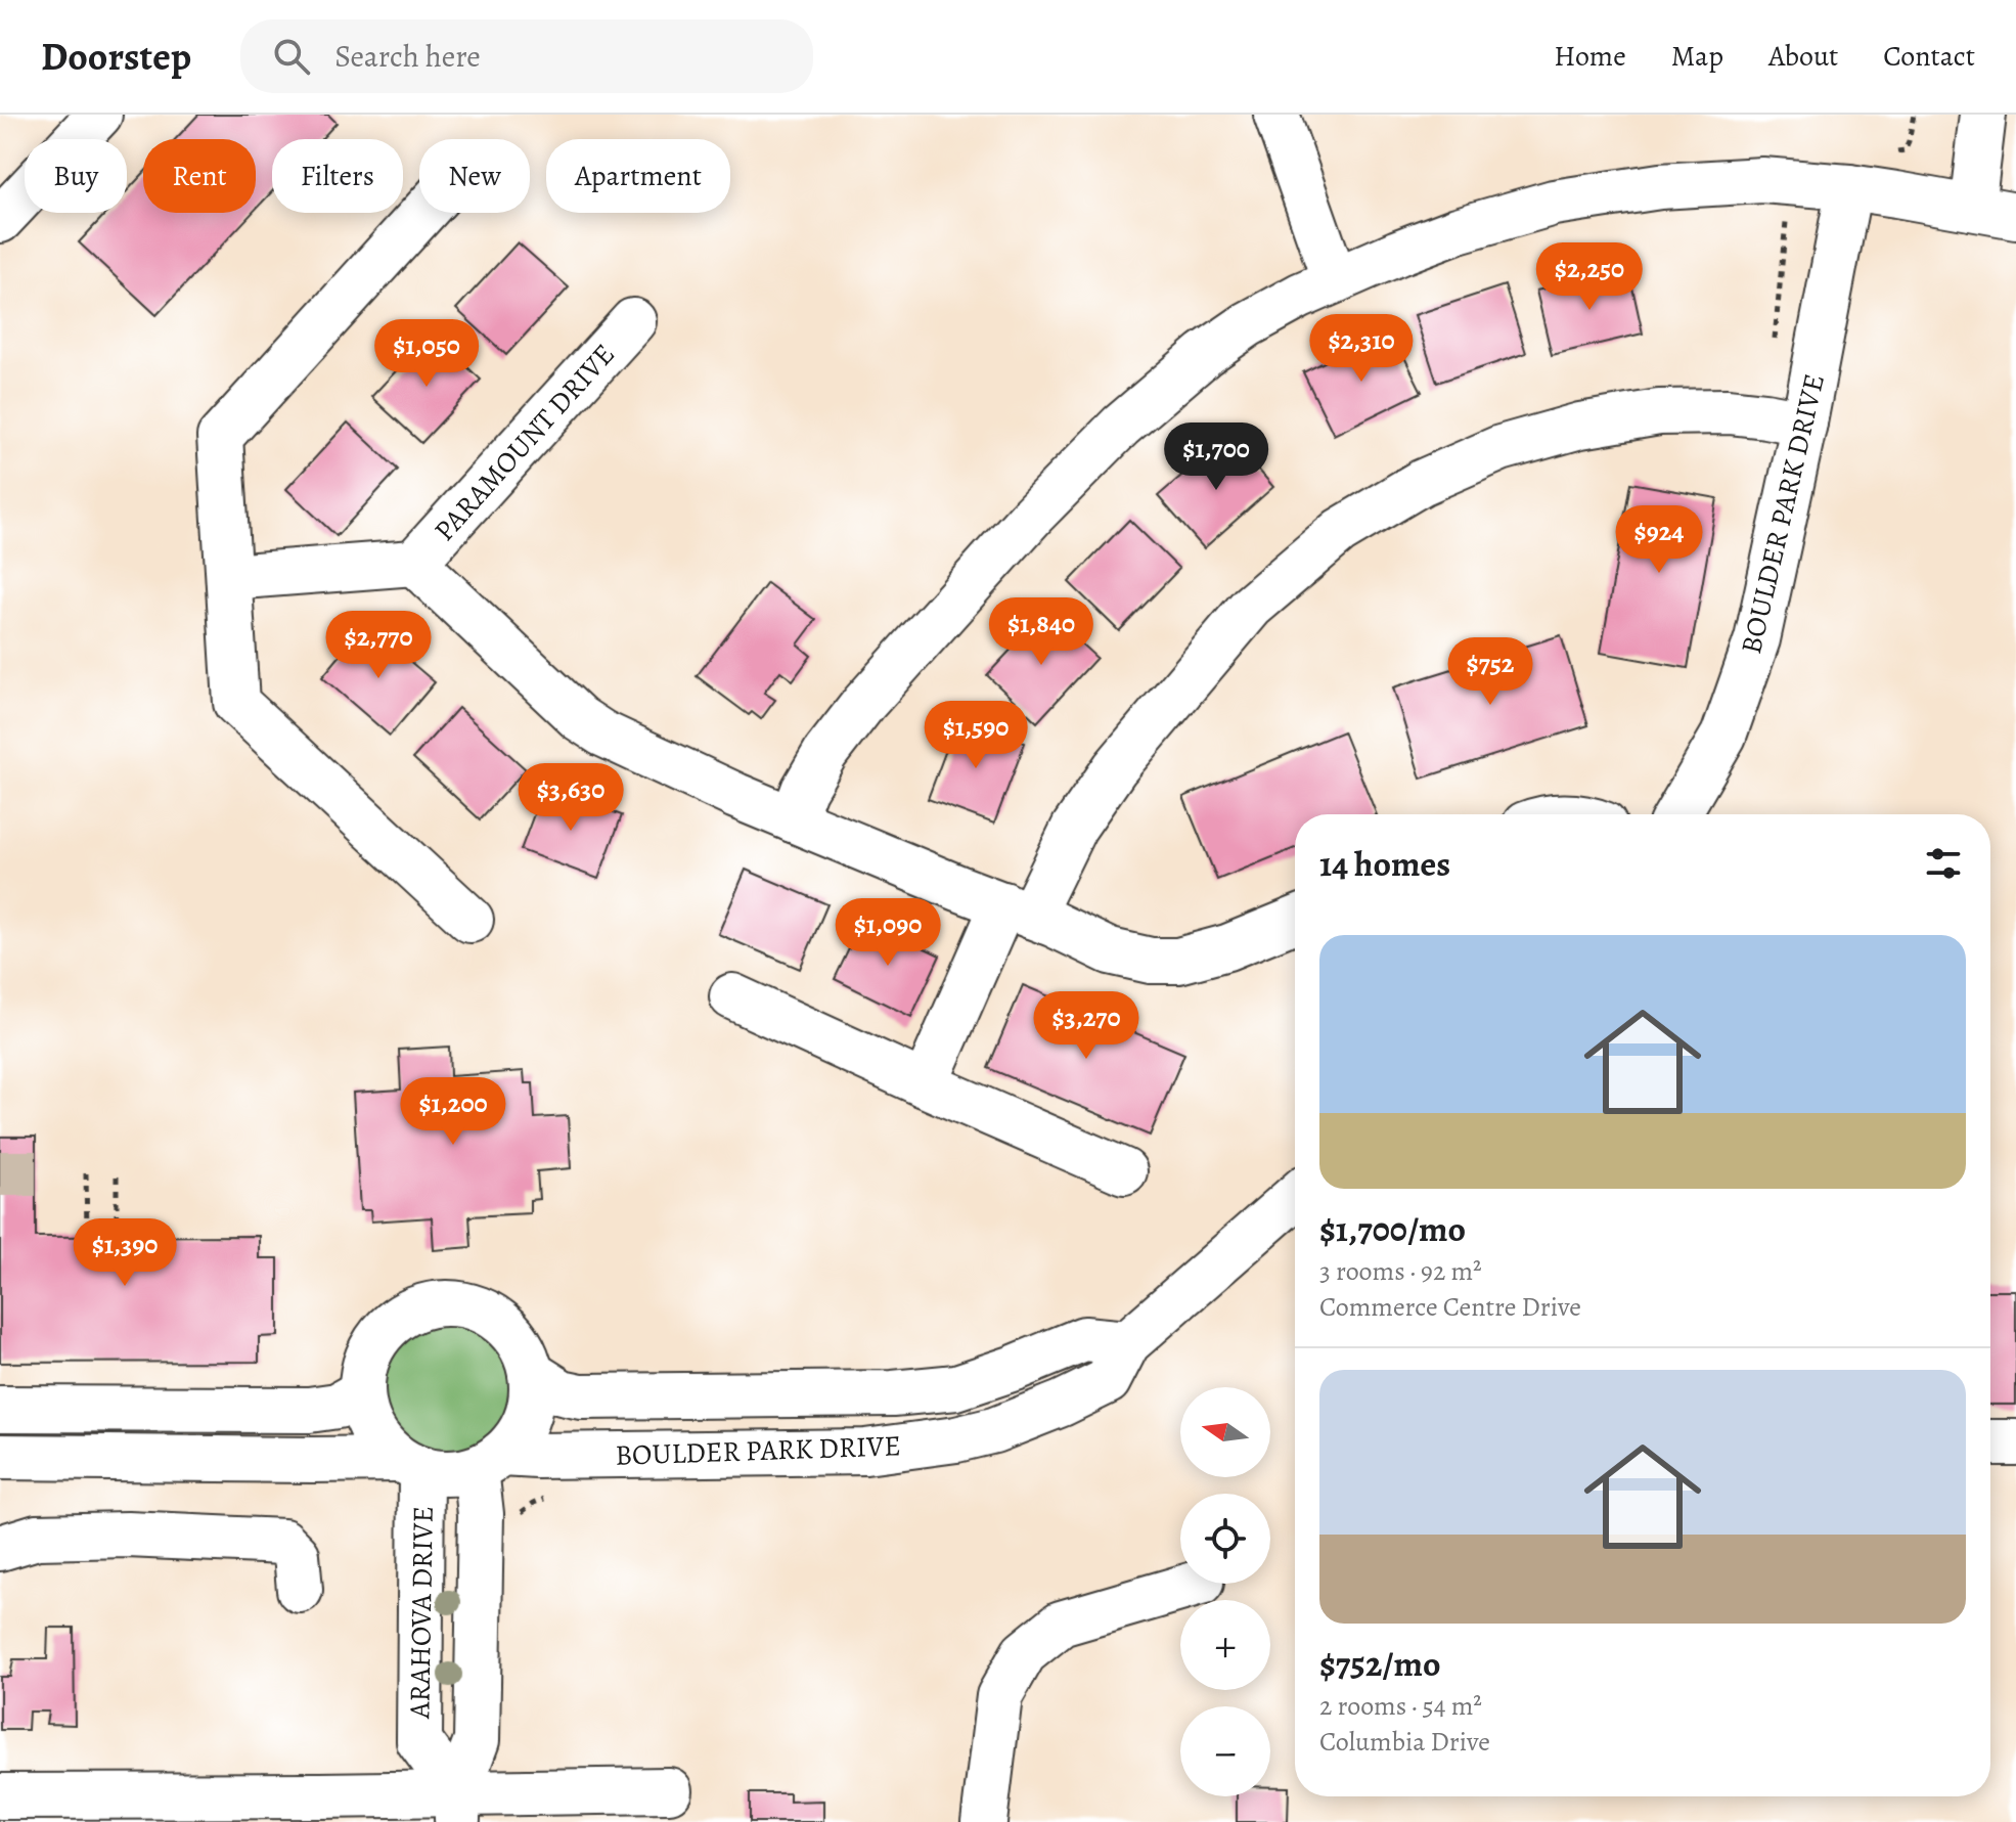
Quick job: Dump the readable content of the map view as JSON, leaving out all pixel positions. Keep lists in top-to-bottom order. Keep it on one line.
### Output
{"streets":{"street":["PARAMOUNT DRIVE","BOULDER PARK DRIVE","ARAHOVA DRIVE"]},"crossings":[["BOULDER PARK DRIVE","ARAHOVA DRIVE"]],"north":"left","page":{"header":"Doorstep","search":"Search here","nav":["Home","Map","About","Contact"],"chip":["Buy","Rent","Filters","New","Apartment"],"price":["$2,250","$2,310","$1,050","$1,700","$924","$1,840","$2,770","$752","$1,590","$3,630","$1,090","$3,270","$1,200","$1,390"],"heading":"14 homes","list":[{"name":"$1,700/mo","note":"3 rooms · 92 m² · Commerce Centre Drive"},{"name":"$752/mo","note":"2 rooms · 54 m² · Columbia Drive"}],"map_buttons":["+","−"]}}
